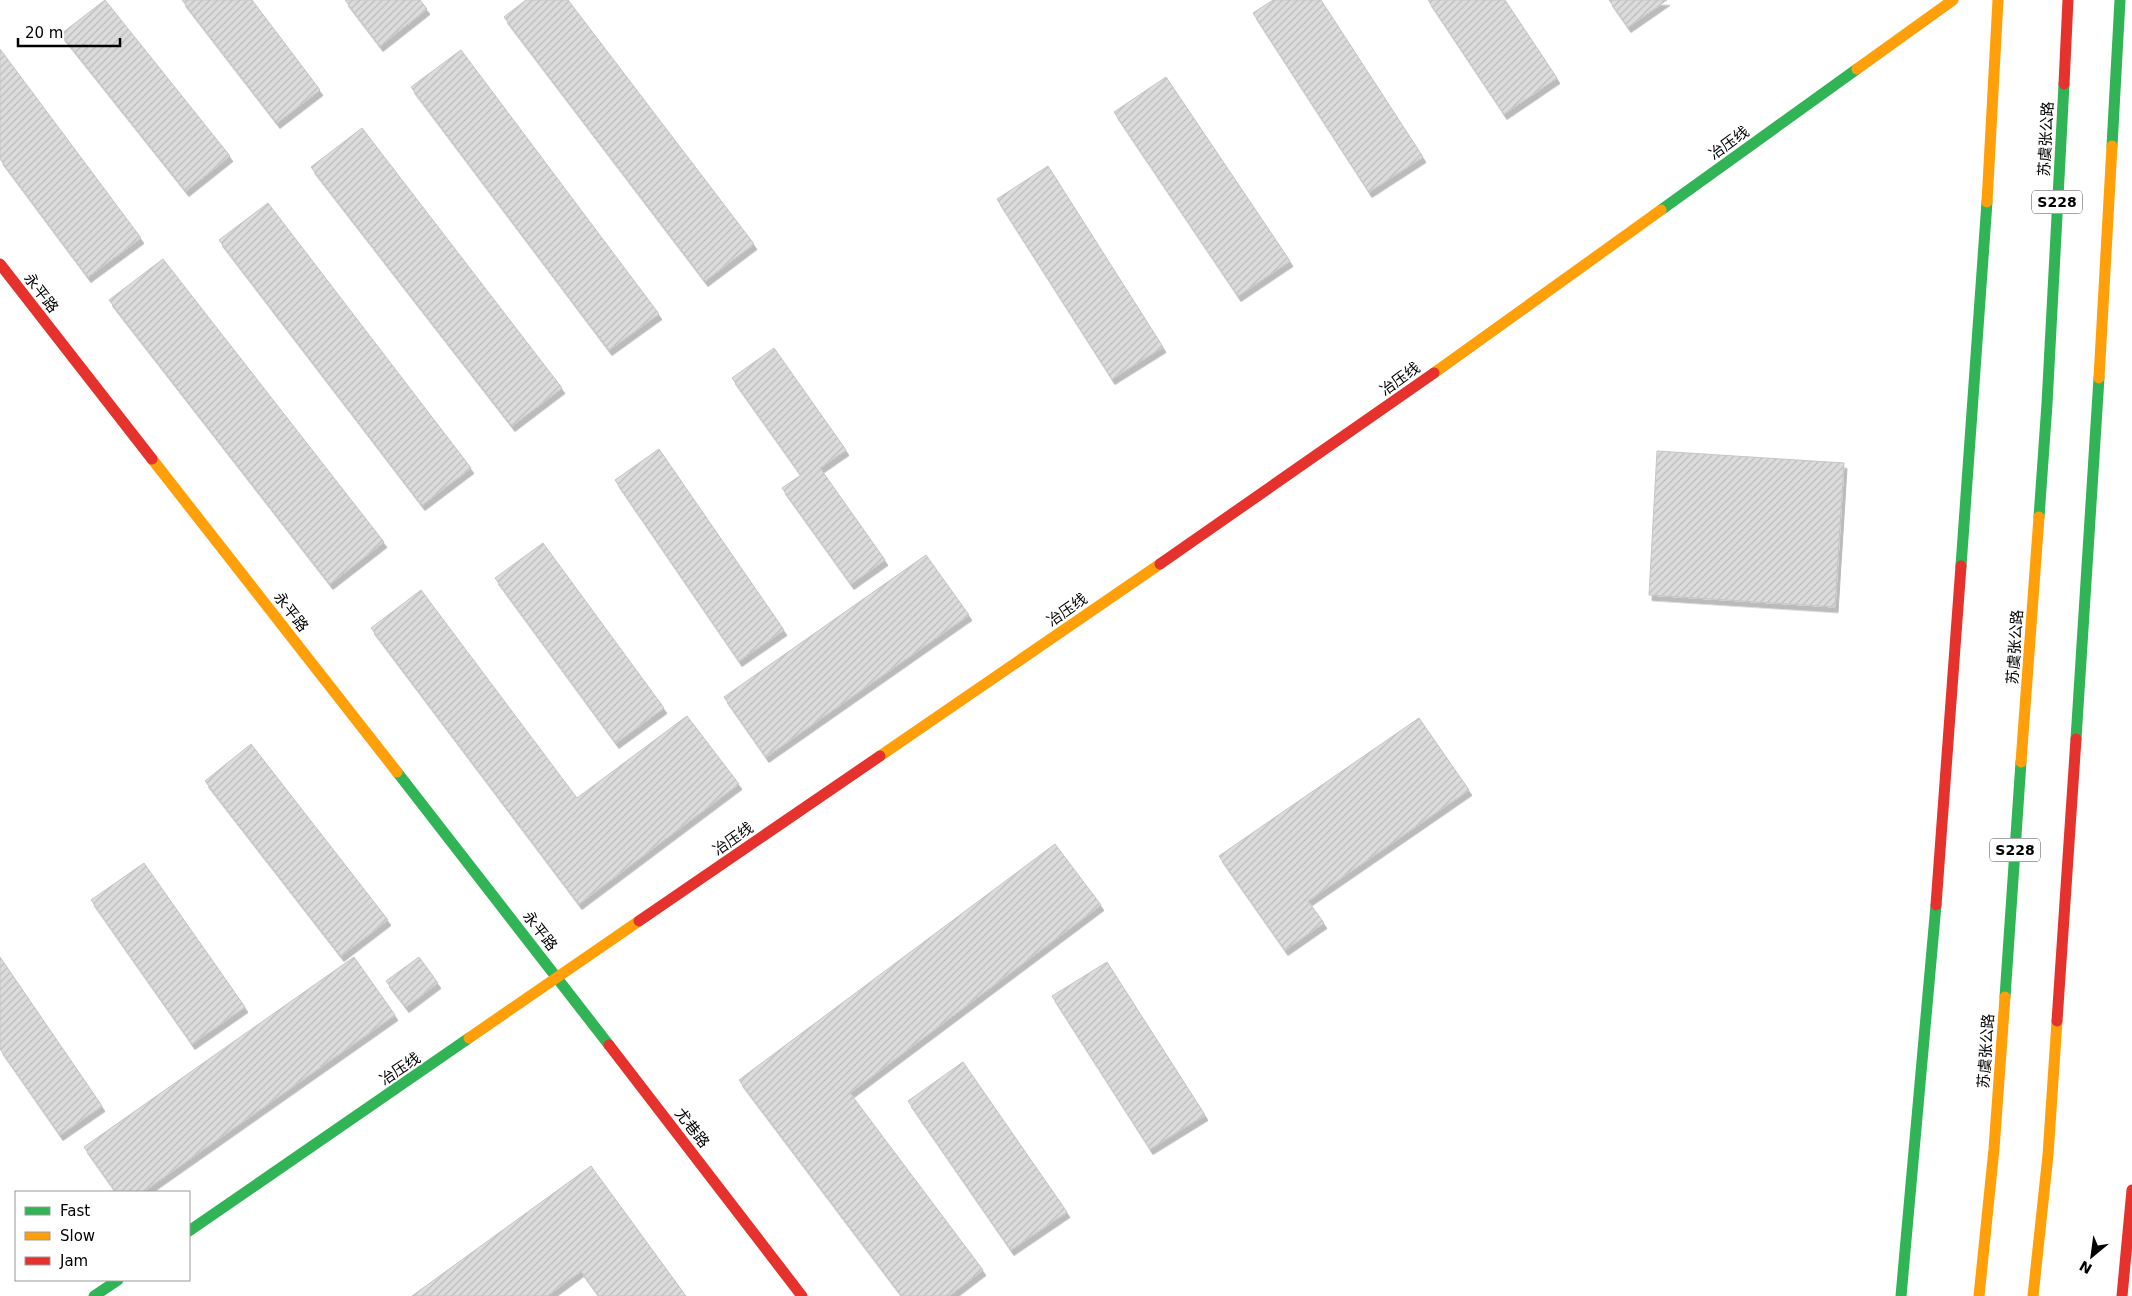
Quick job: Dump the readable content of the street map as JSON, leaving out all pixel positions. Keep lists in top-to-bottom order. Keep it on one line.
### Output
{"streets":{"main road":["苏虞张公路","冶压线","S228","永平路","尤巷路"]},"crossings":[["冶压线","永平路"],["冶压线","尤巷路"],["永平路","尤巷路"]],"legend":["Fast","Slow","Jam"],"scale_bar":"20 m","north":"bottom left"}
